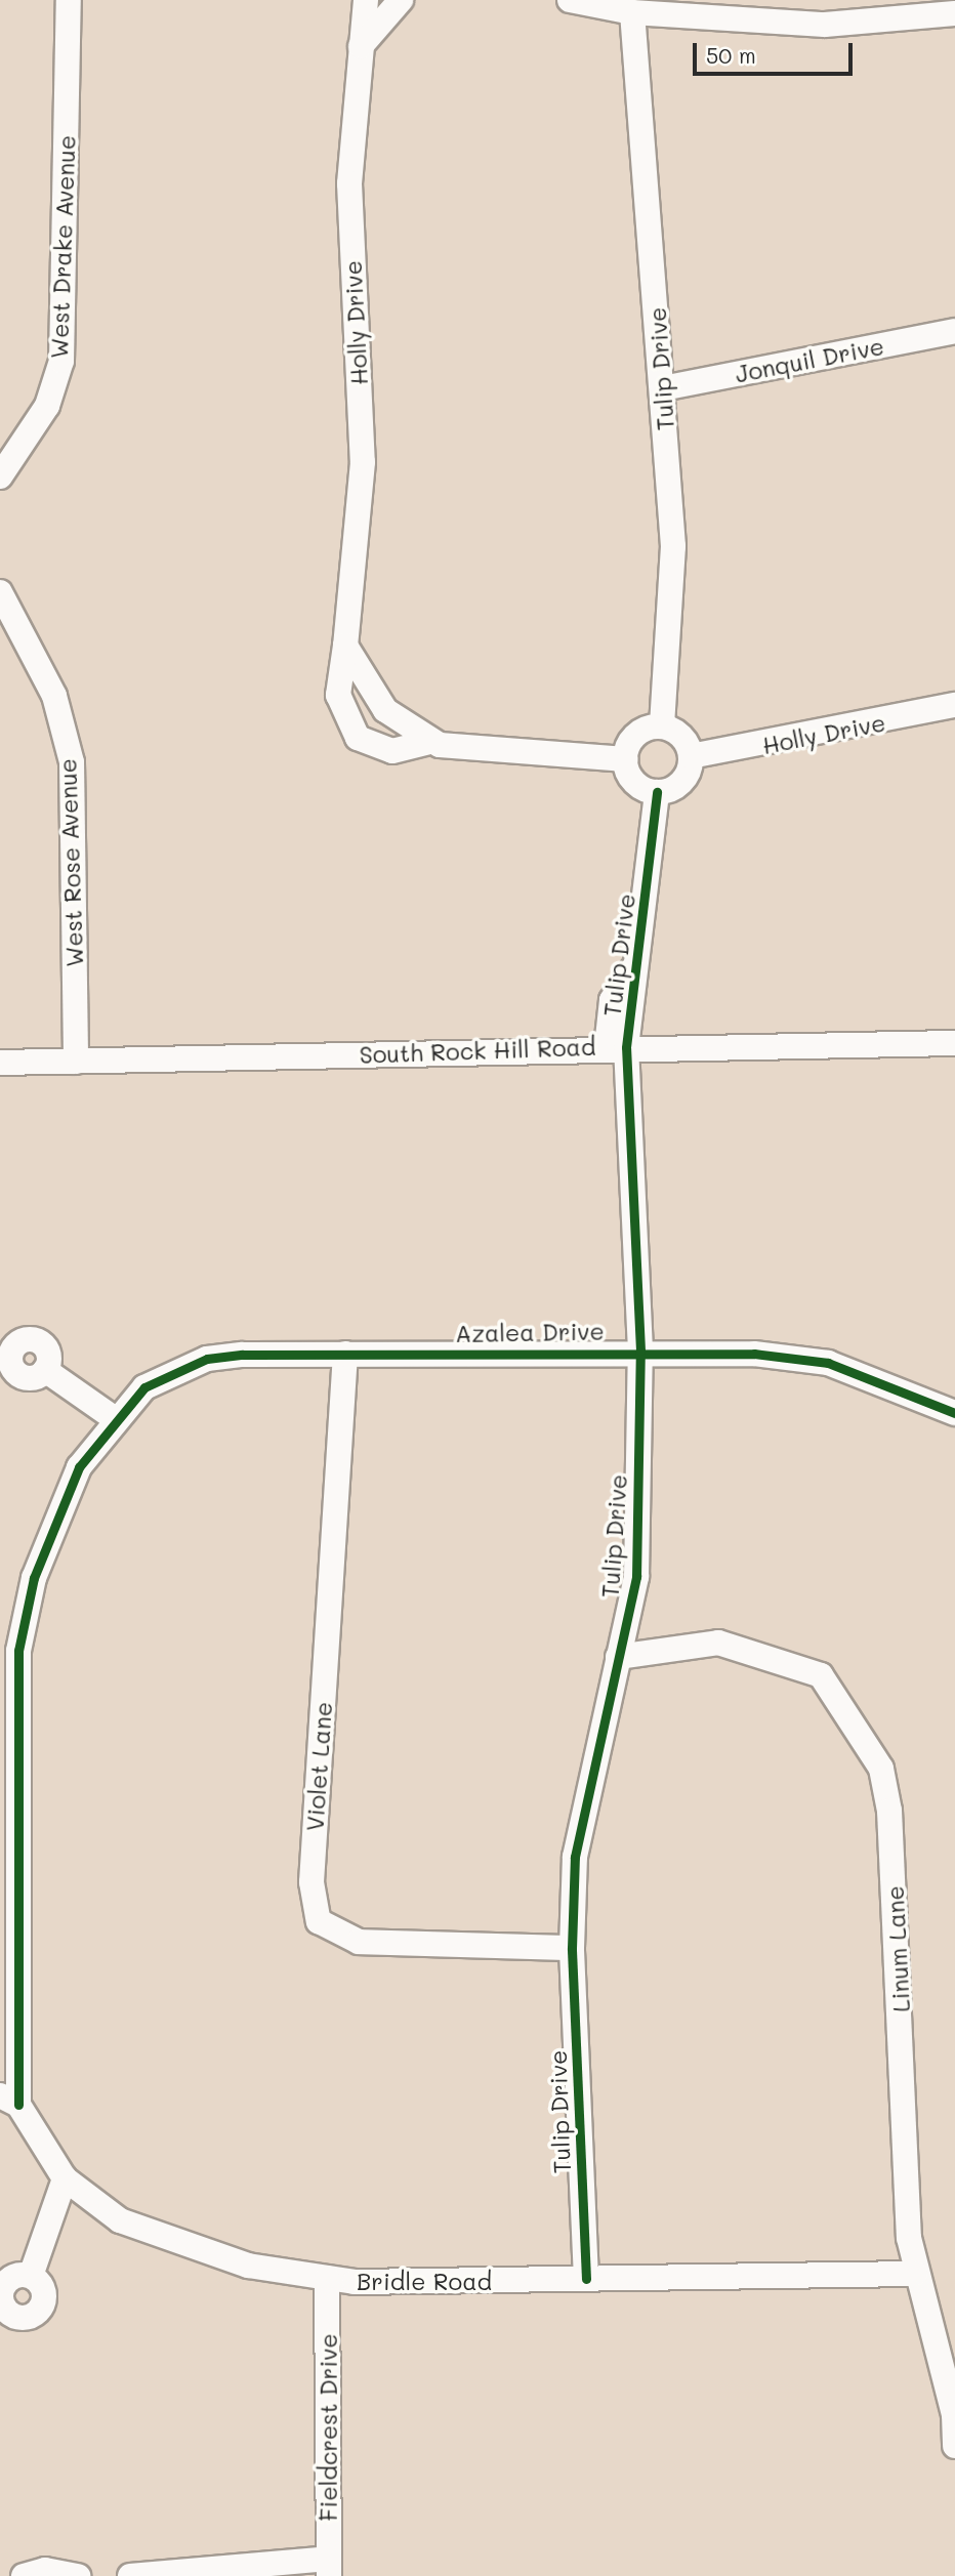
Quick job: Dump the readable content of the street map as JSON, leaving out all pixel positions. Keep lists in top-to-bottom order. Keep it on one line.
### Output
{"streets":{"street":["West Drake Avenue","Holly Drive","Jonquil Drive","Tulip Drive","West Rose Avenue","South Rock Hill Road","Azalea Drive","Violet Lane","Linum Lane","Bridle Road","Fieldcrest Drive"]},"crossings":[["Holly Drive","Tulip Drive"],["Jonquil Drive","Tulip Drive"],["Tulip Drive","South Rock Hill Road"],["Tulip Drive","Azalea Drive"],["Tulip Drive","Violet Lane"],["Tulip Drive","Linum Lane"],["Tulip Drive","Bridle Road"],["West Rose Avenue","South Rock Hill Road"],["Azalea Drive","Violet Lane"],["Azalea Drive","Bridle Road"],["Linum Lane","Bridle Road"],["Bridle Road","Fieldcrest Drive"]],"scale_bar":"50 m"}
